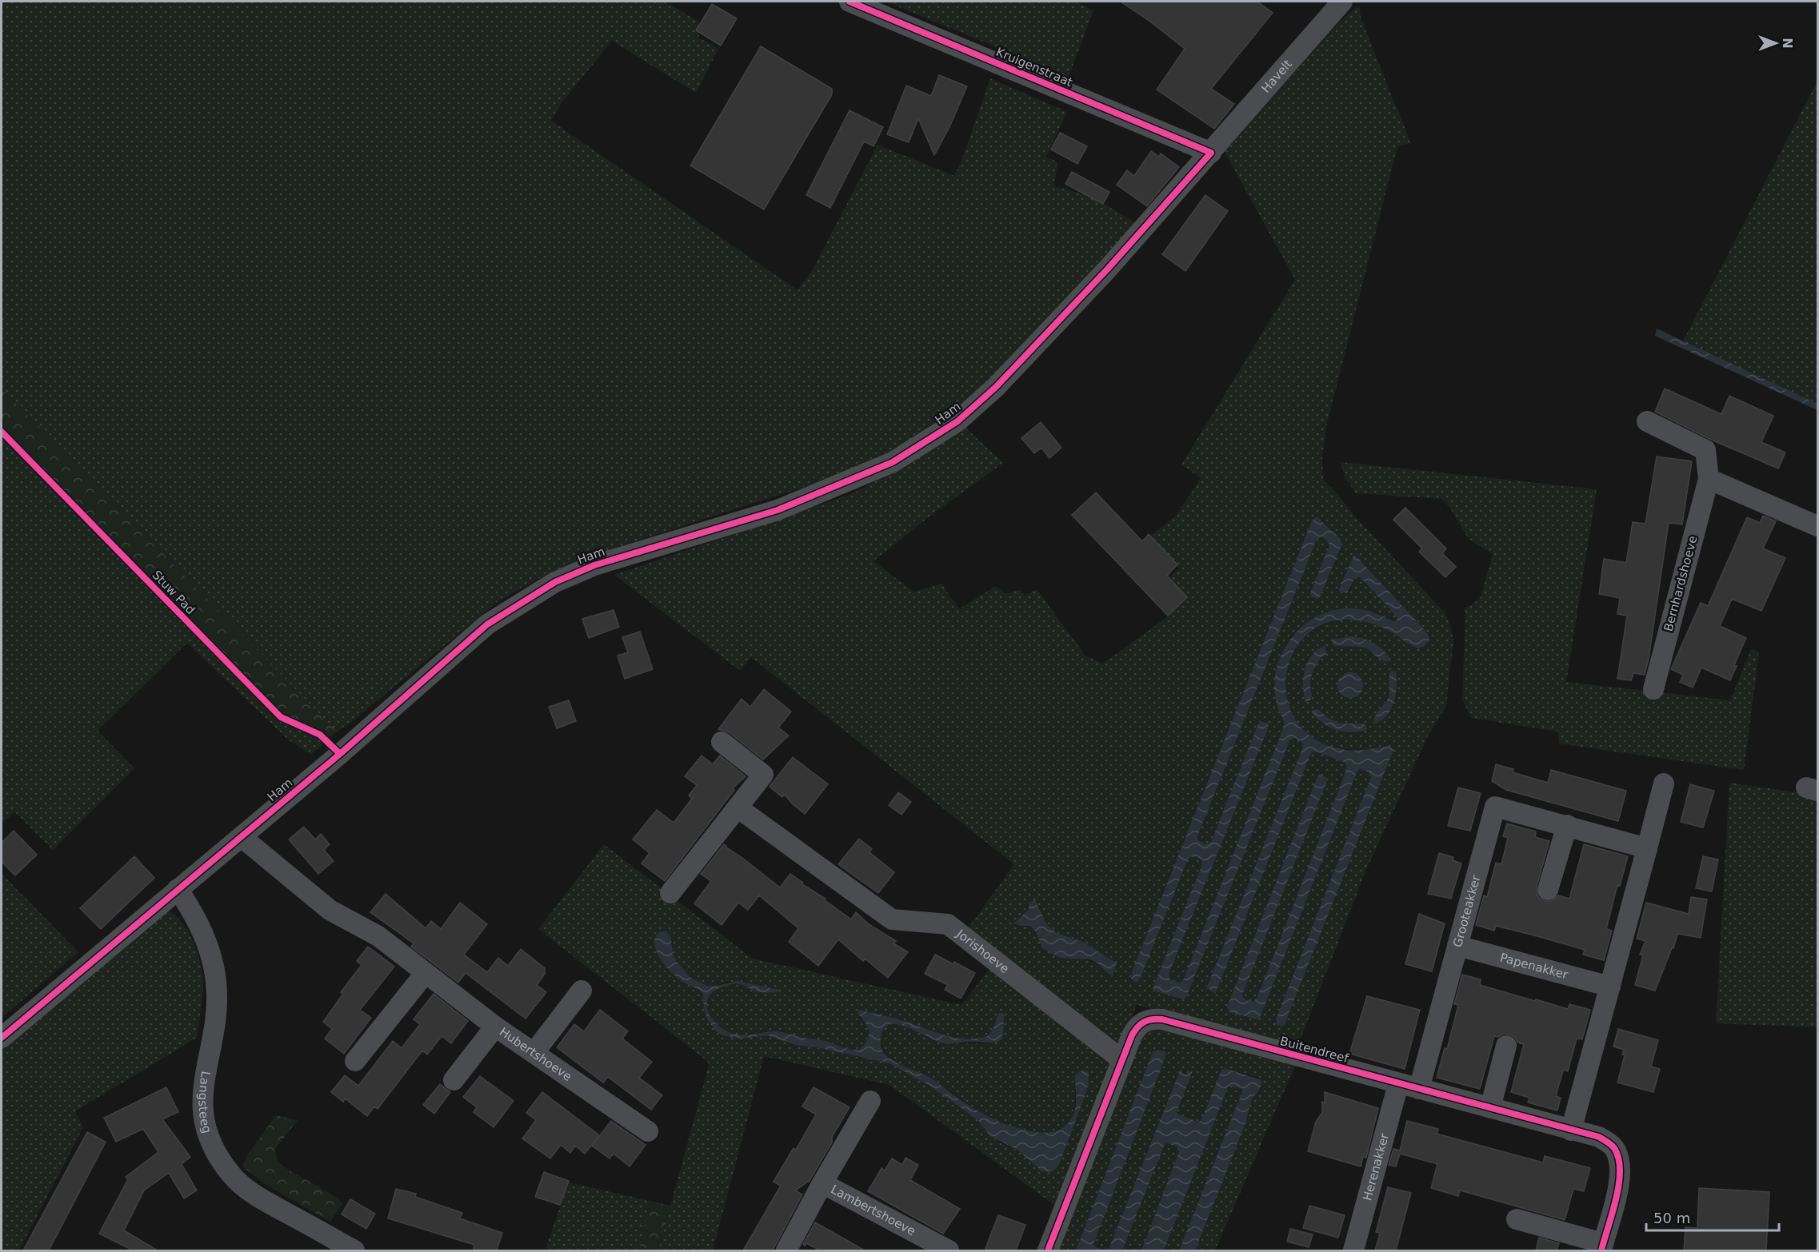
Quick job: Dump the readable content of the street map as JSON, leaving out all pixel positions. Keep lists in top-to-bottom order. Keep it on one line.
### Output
{"streets":{"street":["Kruigenstraat","Havelt","Ham","Bernhardshoeve","Grooteakker","Jorishoeve","Papenakker","Buitendreef","Hubertshoeve","Langsteeg","Herenakker","Lambertshoeve"],"cycle path":["Stuw Pad"]},"crossings":[["Kruigenstraat","Havelt"],["Kruigenstraat","Ham"],["Havelt","Ham"],["Ham","Hubertshoeve"],["Ham","Langsteeg"],["Grooteakker","Papenakker"],["Grooteakker","Buitendreef"],["Jorishoeve","Buitendreef"],["Buitendreef","Herenakker"]],"scale_bar":"50 m","north":"right"}
